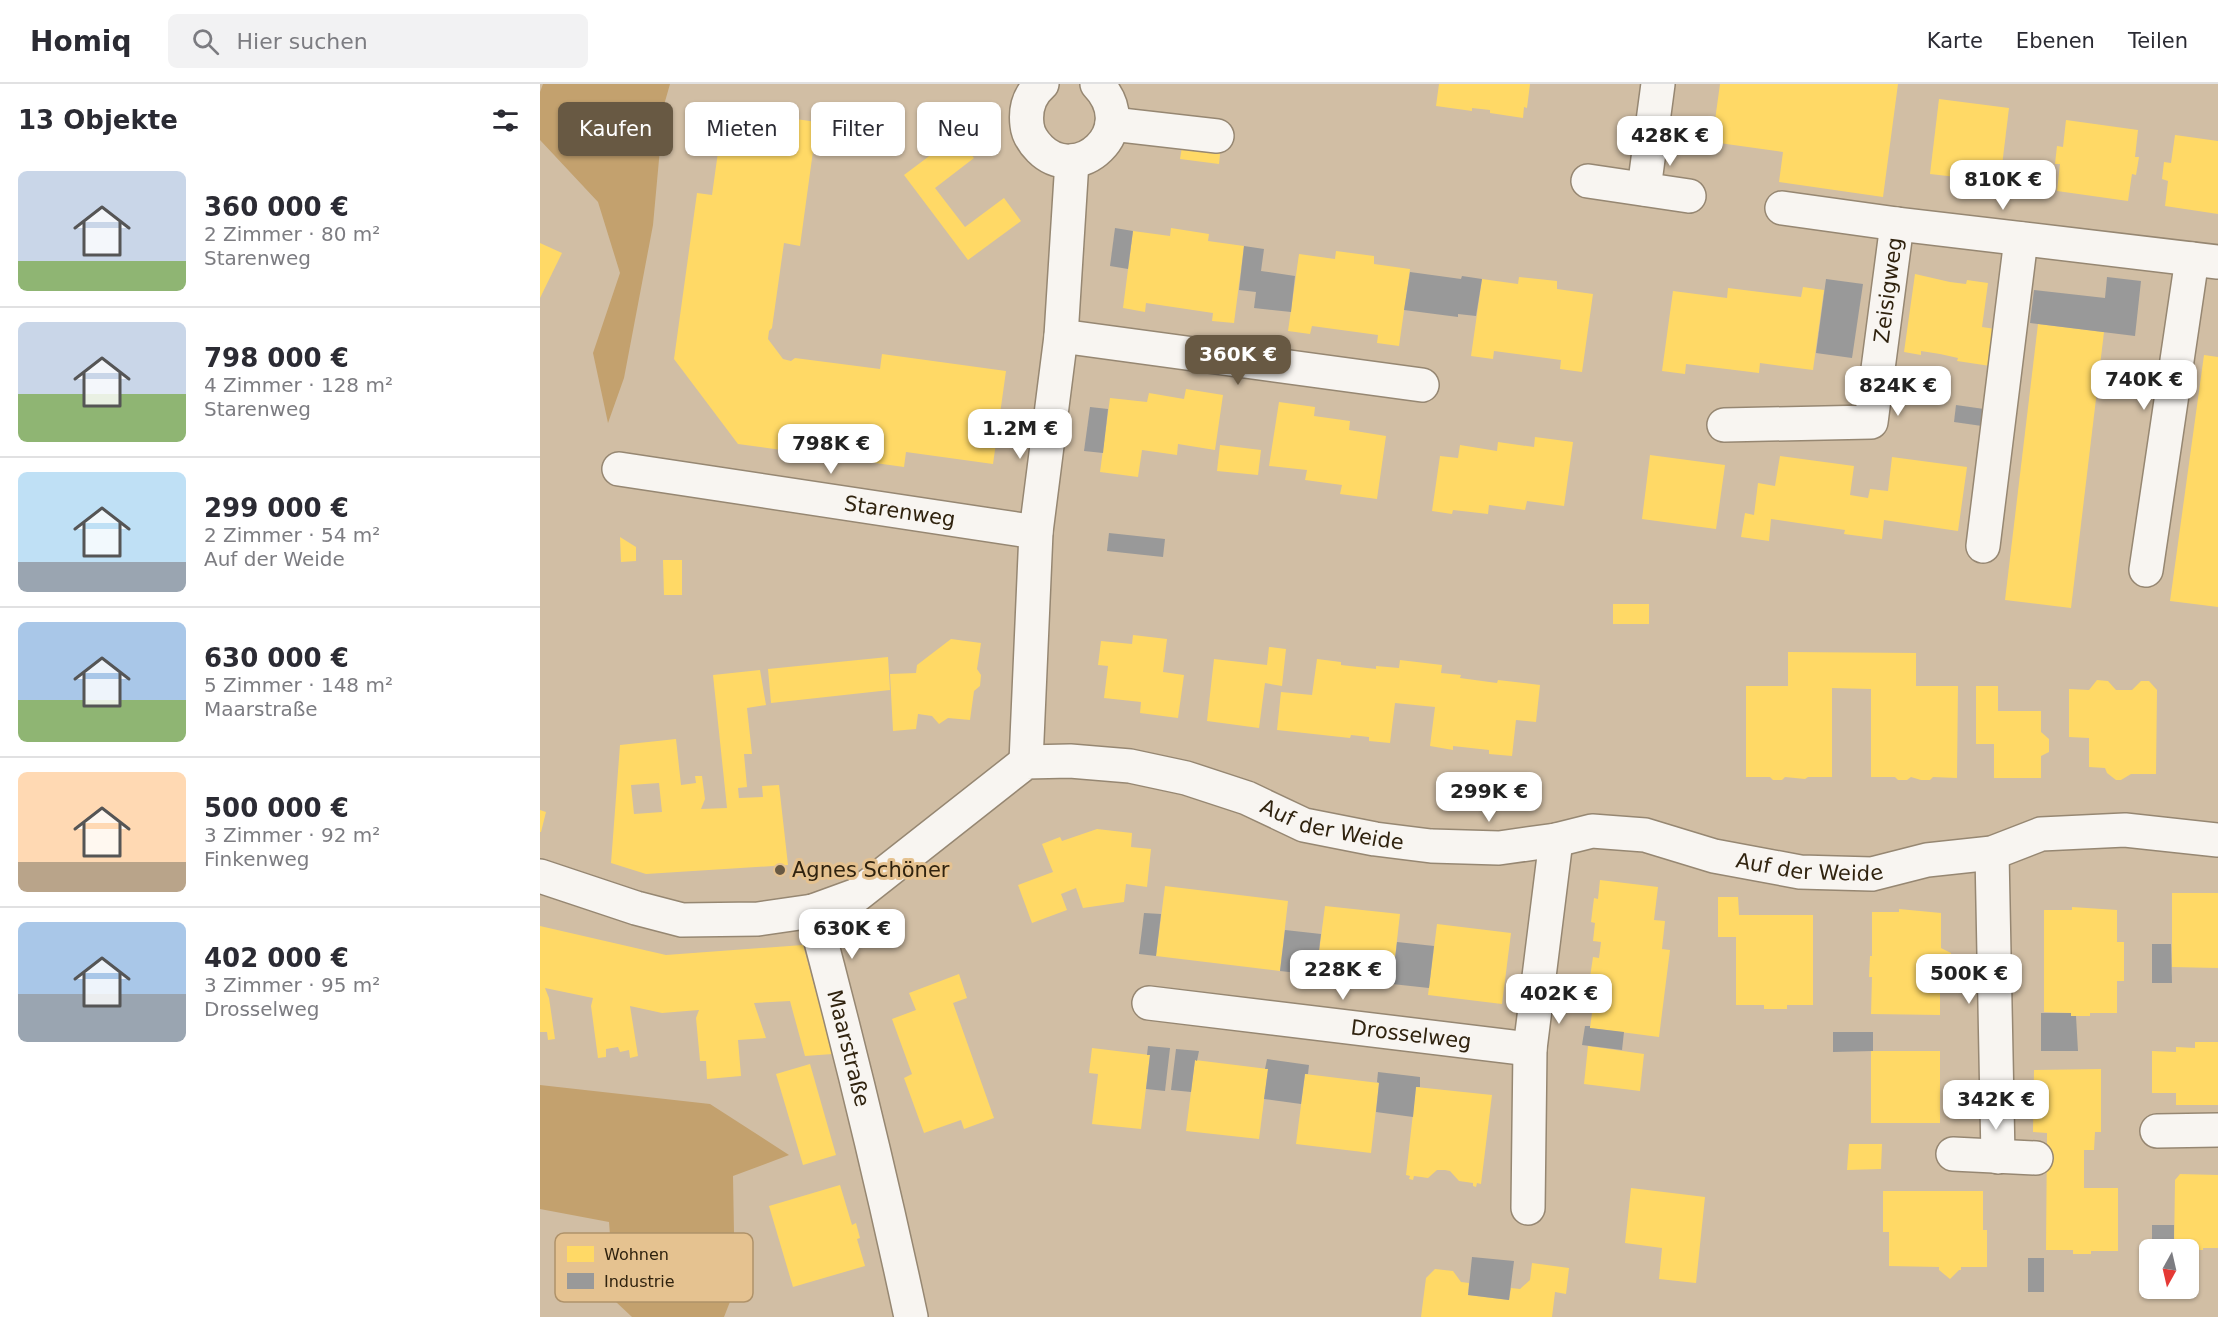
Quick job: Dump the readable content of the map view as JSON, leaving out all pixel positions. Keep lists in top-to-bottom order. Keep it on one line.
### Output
{"streets":{"street":["Zeisigweg","Starenweg","Auf der Weide","Drosselweg","Maarstraße"]},"places":["Agnes Schöner"],"legend":["Wohnen","Industrie"],"north":"bottom","page":{"header":"Homiq","search":"Hier suchen","nav":["Karte","Ebenen","Teilen"],"heading":"13 Objekte","chip":["Kaufen","Mieten","Filter","Neu"],"price":["428K €","810K €","360K €","740K €","824K €","1.2M €","798K €","299K €","630K €","228K €","500K €","402K €","342K €"],"list":[{"name":"360 000 €","note":"2 Zimmer · 80 m² · Starenweg"},{"name":"798 000 €","note":"4 Zimmer · 128 m² · Starenweg"},{"name":"299 000 €","note":"2 Zimmer · 54 m² · Auf der Weide"},{"name":"630 000 €","note":"5 Zimmer · 148 m² · Maarstraße"},{"name":"500 000 €","note":"3 Zimmer · 92 m² · Finkenweg"},{"name":"402 000 €","note":"3 Zimmer · 95 m² · Drosselweg"}]}}
